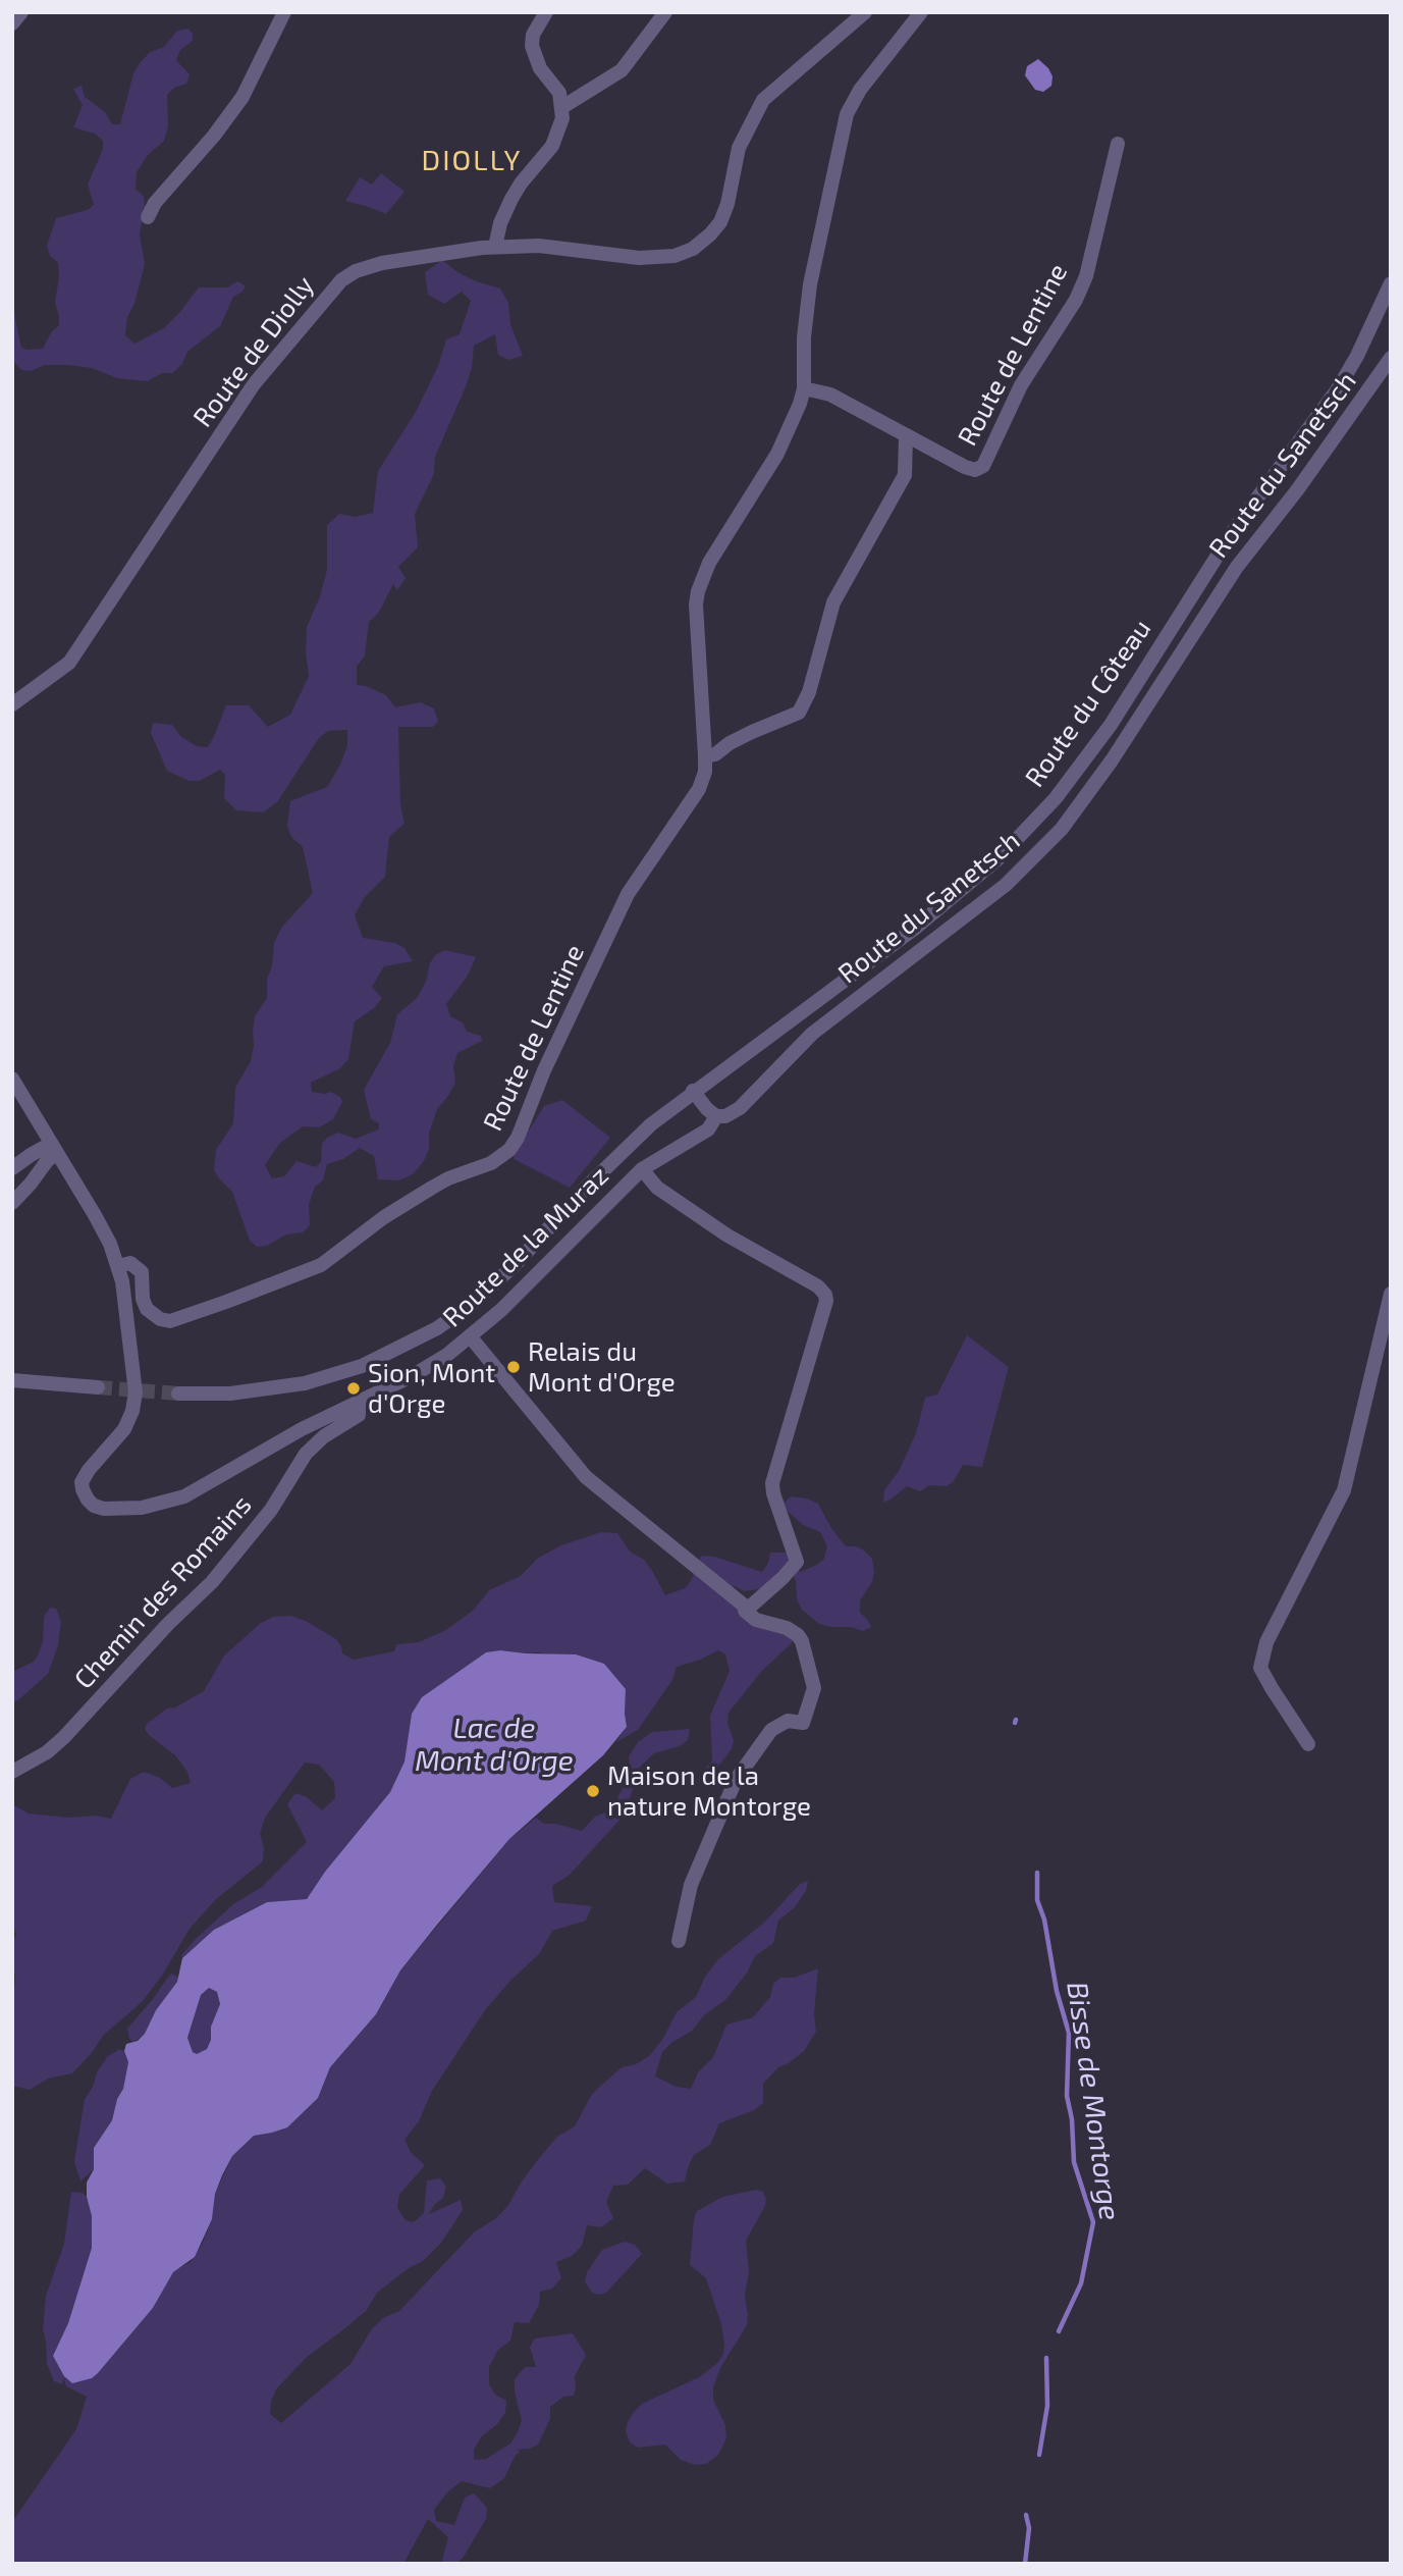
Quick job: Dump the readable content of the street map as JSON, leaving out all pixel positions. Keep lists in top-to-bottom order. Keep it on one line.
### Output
{"streets":{"street":["Route de Diolly","Route de Lentine","Route du Sanetsch","Route du Côteau","Route de la Muraz","Chemin des Romains"]},"crossings":[["Route de Lentine","Route de la Muraz"],["Route du Sanetsch","Route de la Muraz"],["Route de la Muraz","Chemin des Romains"]],"districts":["DIOLLY"],"water":["Lac de Mont d'Orge","Bisse de Montorge"],"places":["Relais du Mont d'Orge","Sion, Mont d'Orge","Maison de la nature Montorge"]}
